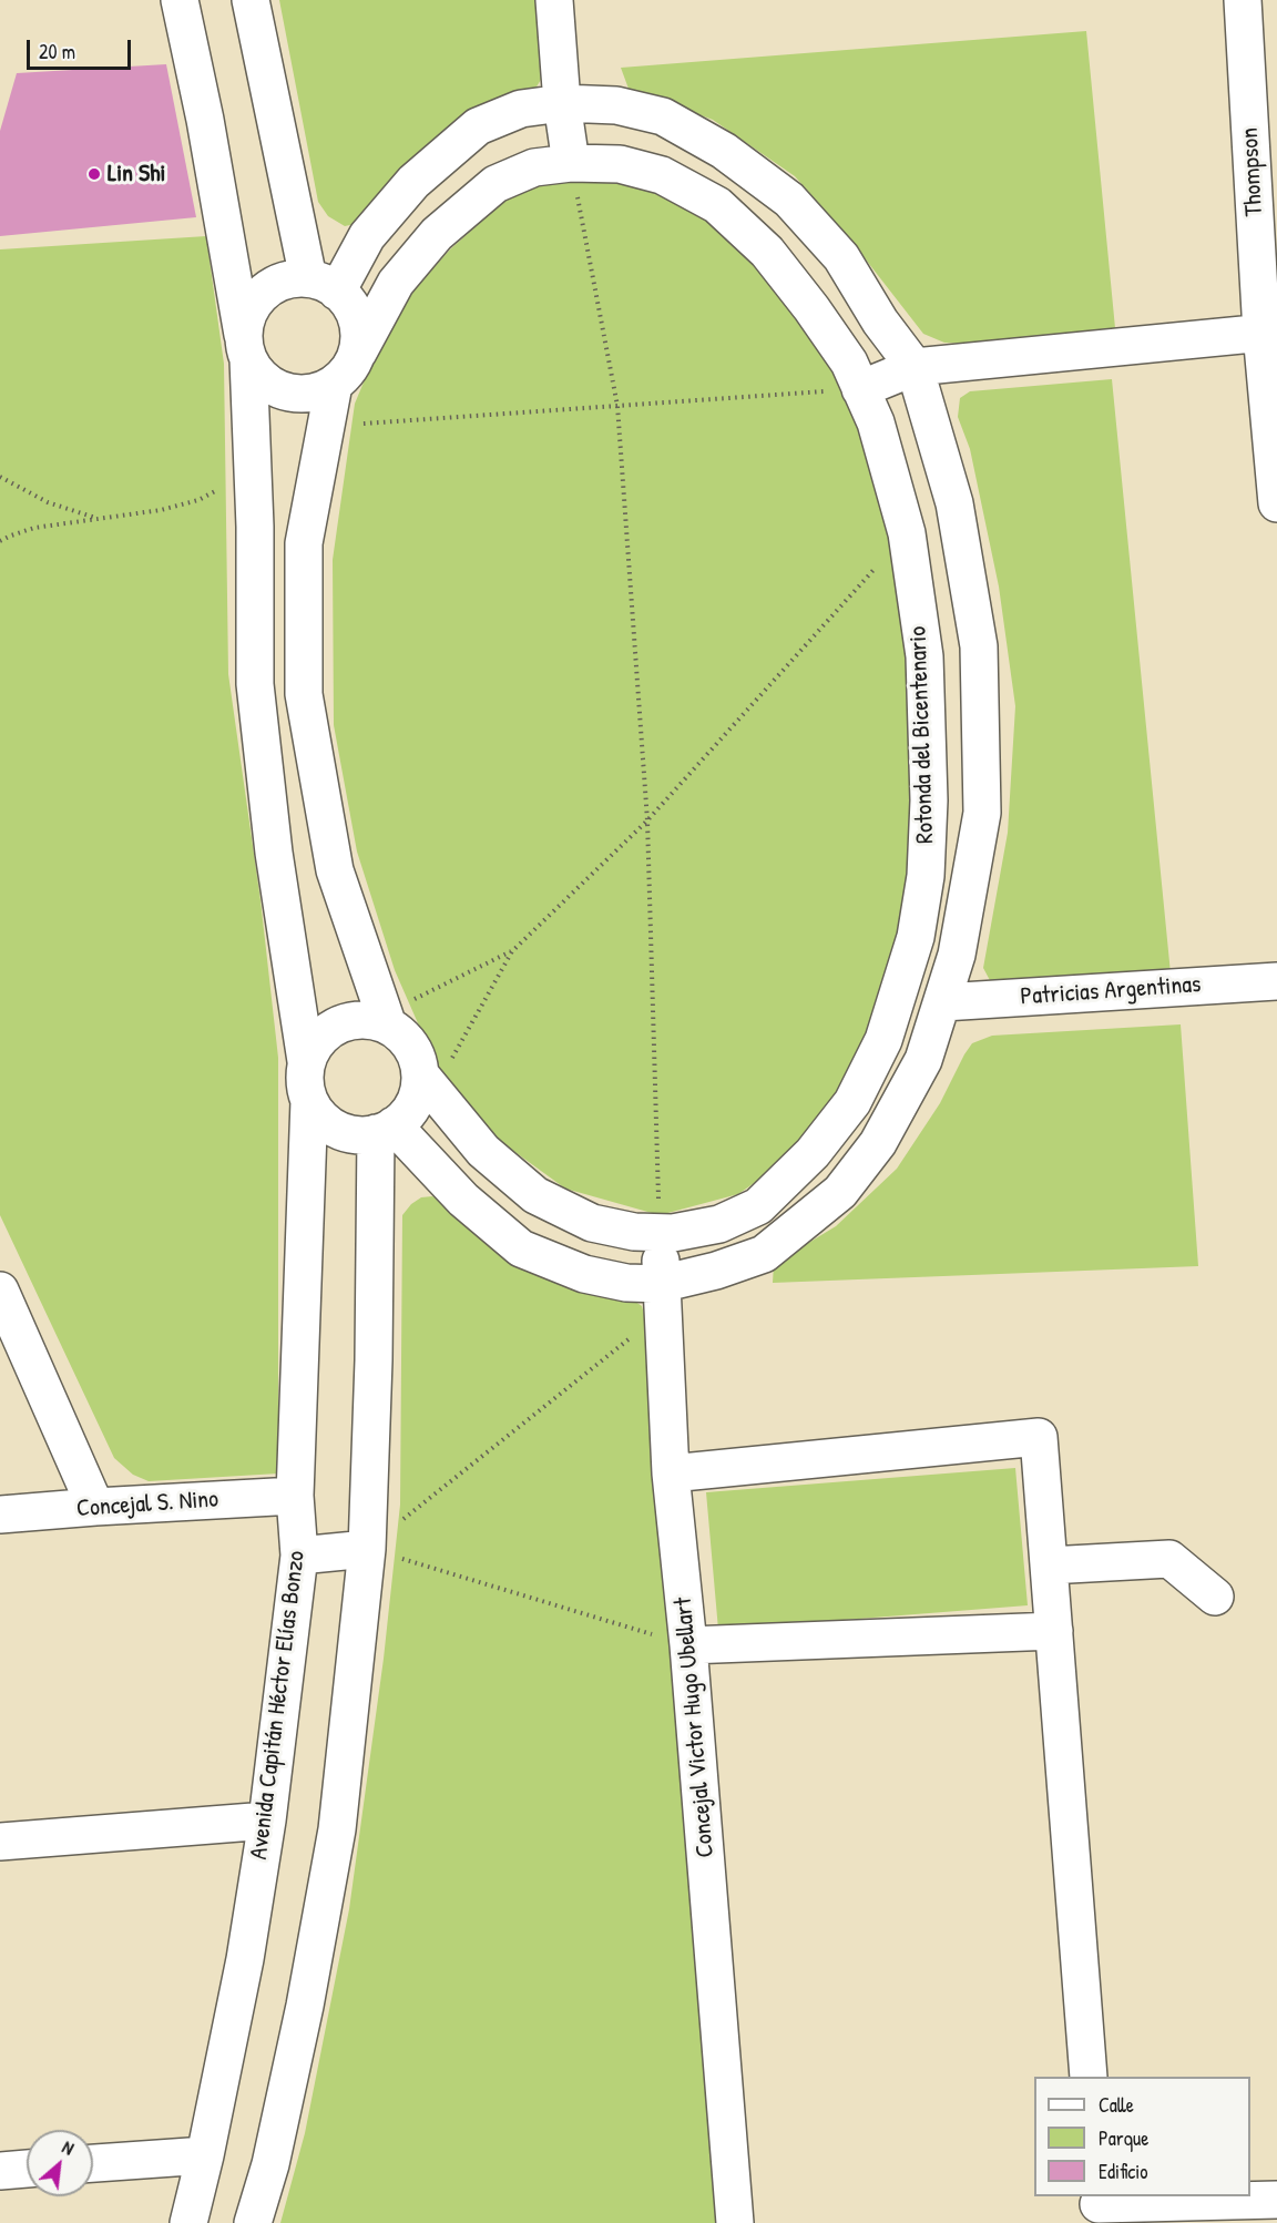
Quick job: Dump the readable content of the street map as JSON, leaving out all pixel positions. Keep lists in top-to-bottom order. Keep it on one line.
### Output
{"streets":{"street":["Thompson","Rotonda del Bicentenario","Patricias Argentinas","Concejal S. Nino","Avenida Capitán Héctor Elías Bonzo","Concejal Victor Hugo Ubellart"]},"crossings":[["Rotonda del Bicentenario","Patricias Argentinas"],["Rotonda del Bicentenario","Avenida Capitán Héctor Elías Bonzo"],["Rotonda del Bicentenario","Concejal Victor Hugo Ubellart"],["Concejal S. Nino","Avenida Capitán Héctor Elías Bonzo"]],"places":["Lin Shi"],"legend":["Calle","Parque","Edificio"],"scale_bar":"20 m","north":"top right"}
